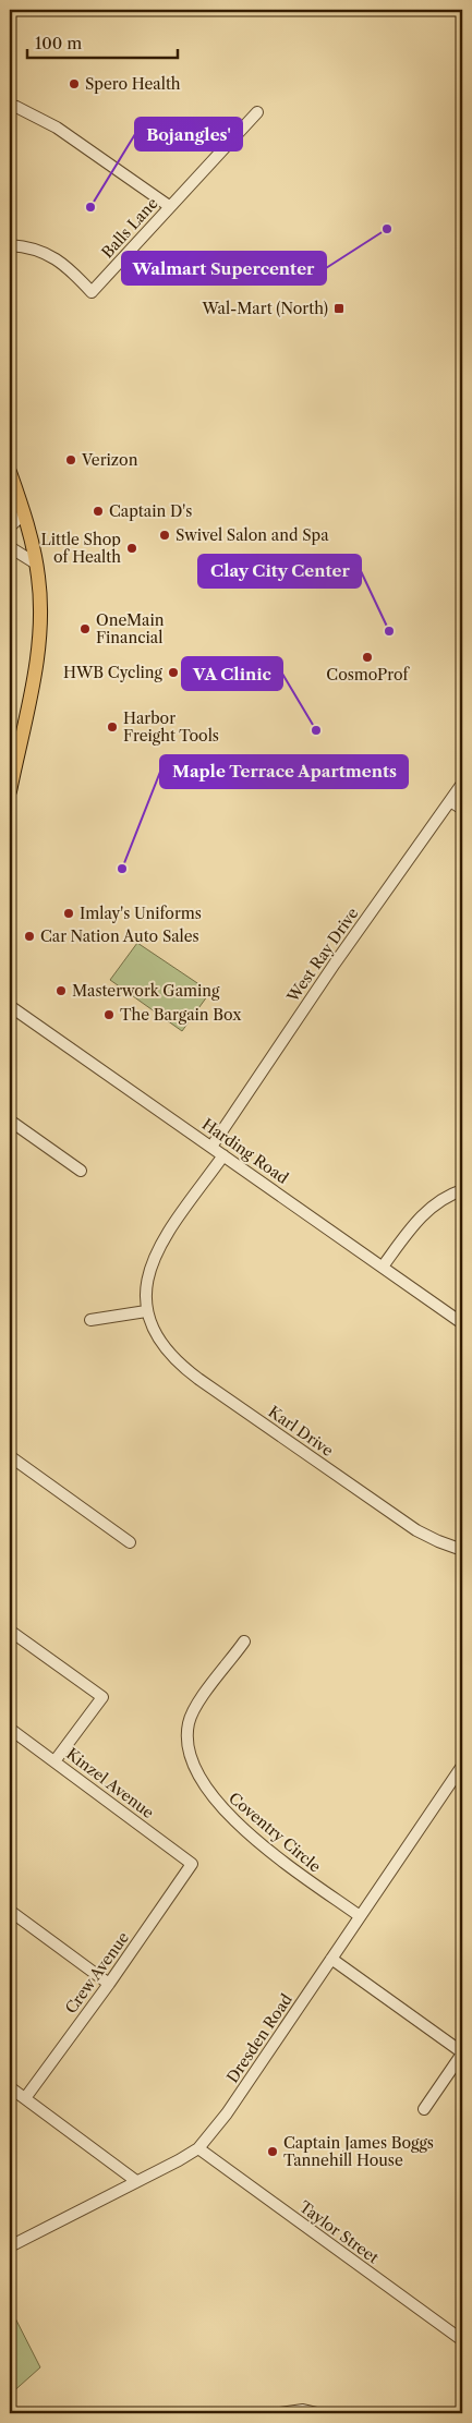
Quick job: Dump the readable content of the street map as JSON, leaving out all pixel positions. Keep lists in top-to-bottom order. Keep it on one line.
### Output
{"streets":{"street":["Balls Lane","West Ray Drive","Harding Road","Karl Drive","Kinzel Avenue","Coventry Circle","Crew Avenue","Dresden Road","Taylor Street"]},"crossings":[["West Ray Drive","Harding Road"],["Harding Road","Karl Drive"],["Kinzel Avenue","Crew Avenue"],["Coventry Circle","Dresden Road"],["Dresden Road","Taylor Street"]],"places":{"other":["Spero Health","Bojangles'","Walmart Supercenter","Verizon","Captain D's","Swivel Salon and Spa","Little Shop of Health","OneMain Financial","Clay City Center","CosmoProf","HWB Cycling","Harbor Freight Tools","VA Clinic","Maple Terrace Apartments","Imlay's Uniforms","Car Nation Auto Sales","Masterwork Gaming","The Bargain Box","Captain James Boggs Tannehill House"],"transit":["Wal-Mart (North)"]},"scale_bar":"100 m"}
